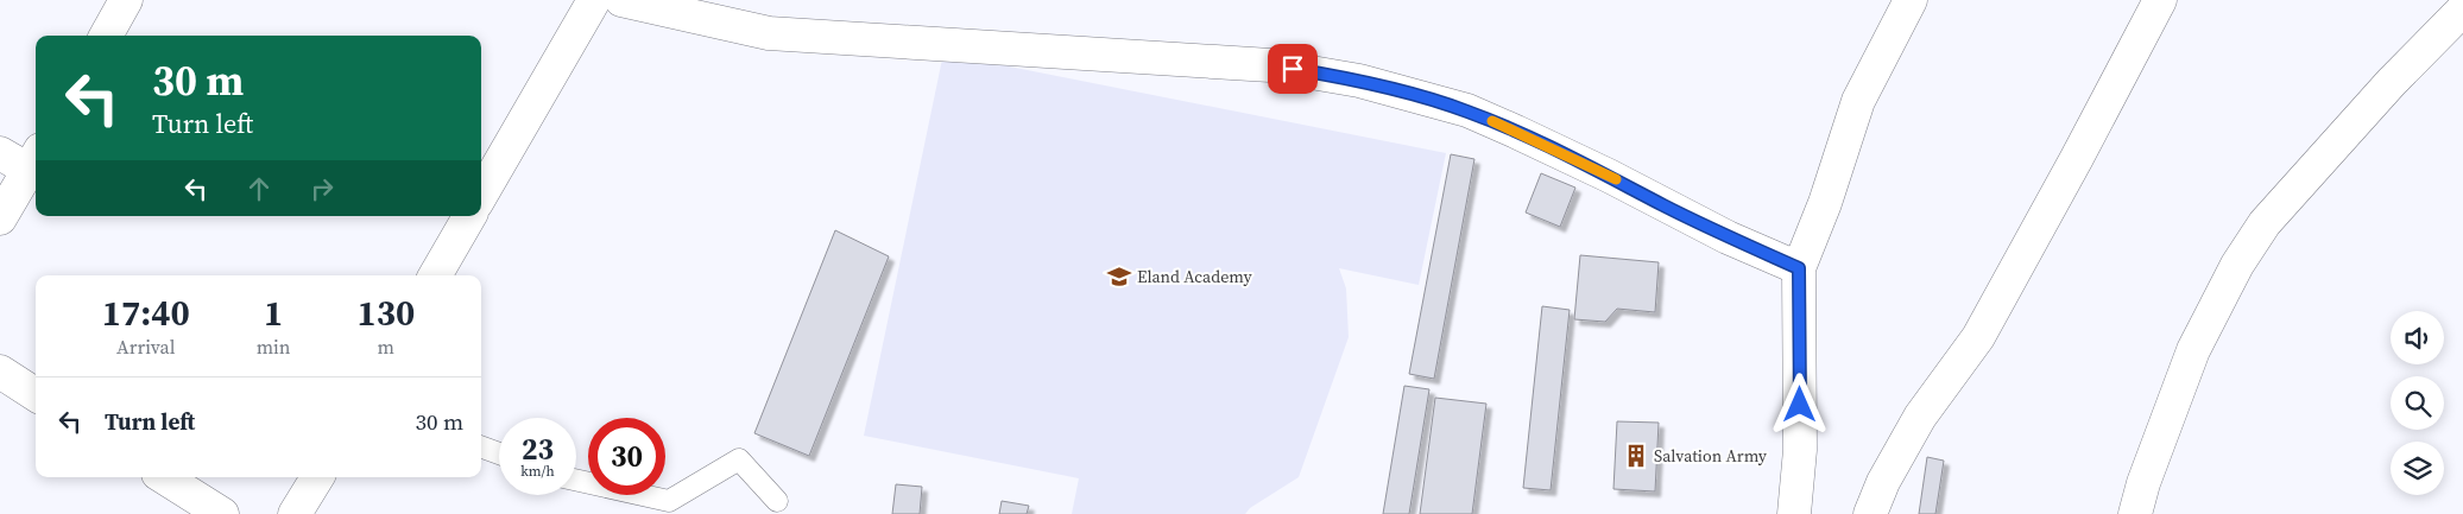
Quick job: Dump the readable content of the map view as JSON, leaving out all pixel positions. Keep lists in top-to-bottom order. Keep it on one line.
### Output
{"places":{"school or university":["Eland Academy"],"building":["Salvation Army"]},"page":{"turn":["30 m","Turn left"],"eta":["17:40","Arrival","1","min","130","m"],"list":[{"name":"Turn left","value":"30 m"}],"speed":"23 km/h","limit":"30"}}
